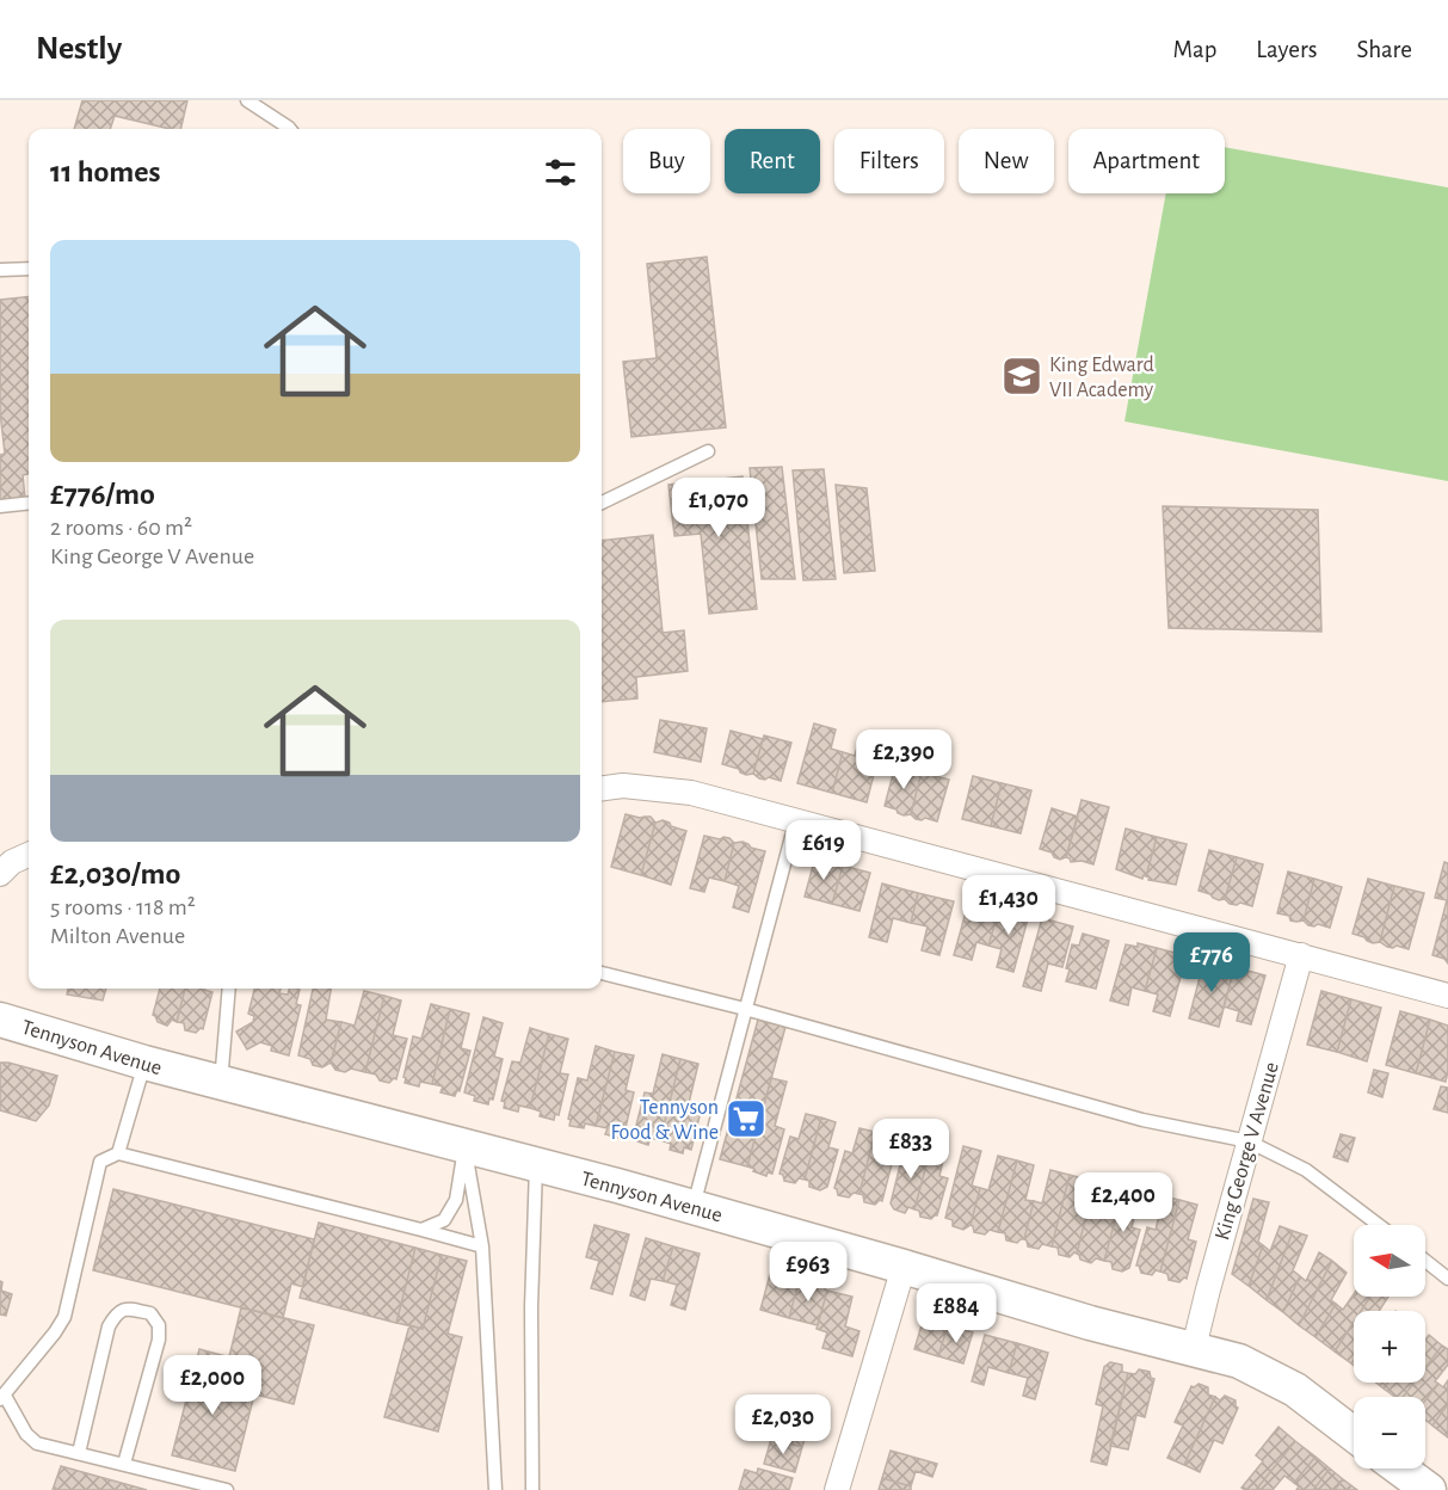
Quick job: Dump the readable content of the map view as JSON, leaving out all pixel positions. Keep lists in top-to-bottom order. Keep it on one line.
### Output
{"streets":{"main road":["Tennyson Avenue"],"street":["King George V Avenue"]},"crossings":[["Tennyson Avenue","King George V Avenue"]],"places":{"school or university":["King Edward VII Academy"],"supermarket":["Tennyson Food & Wine"]},"north":"left","page":{"header":"Nestly","nav":["Map","Layers","Share"],"chip":["Buy","Rent","Filters","New","Apartment"],"heading":"11 homes","list":[{"name":"£776/mo","note":"2 rooms · 60 m² · King George V Avenue"},{"name":"£2,030/mo","note":"5 rooms · 118 m² · Milton Avenue"}],"price":["£1,070","£2,390","£619","£1,430","£776","£833","£2,400","£963","£884","£2,000","£2,030"],"map_buttons":["+","−"]}}
